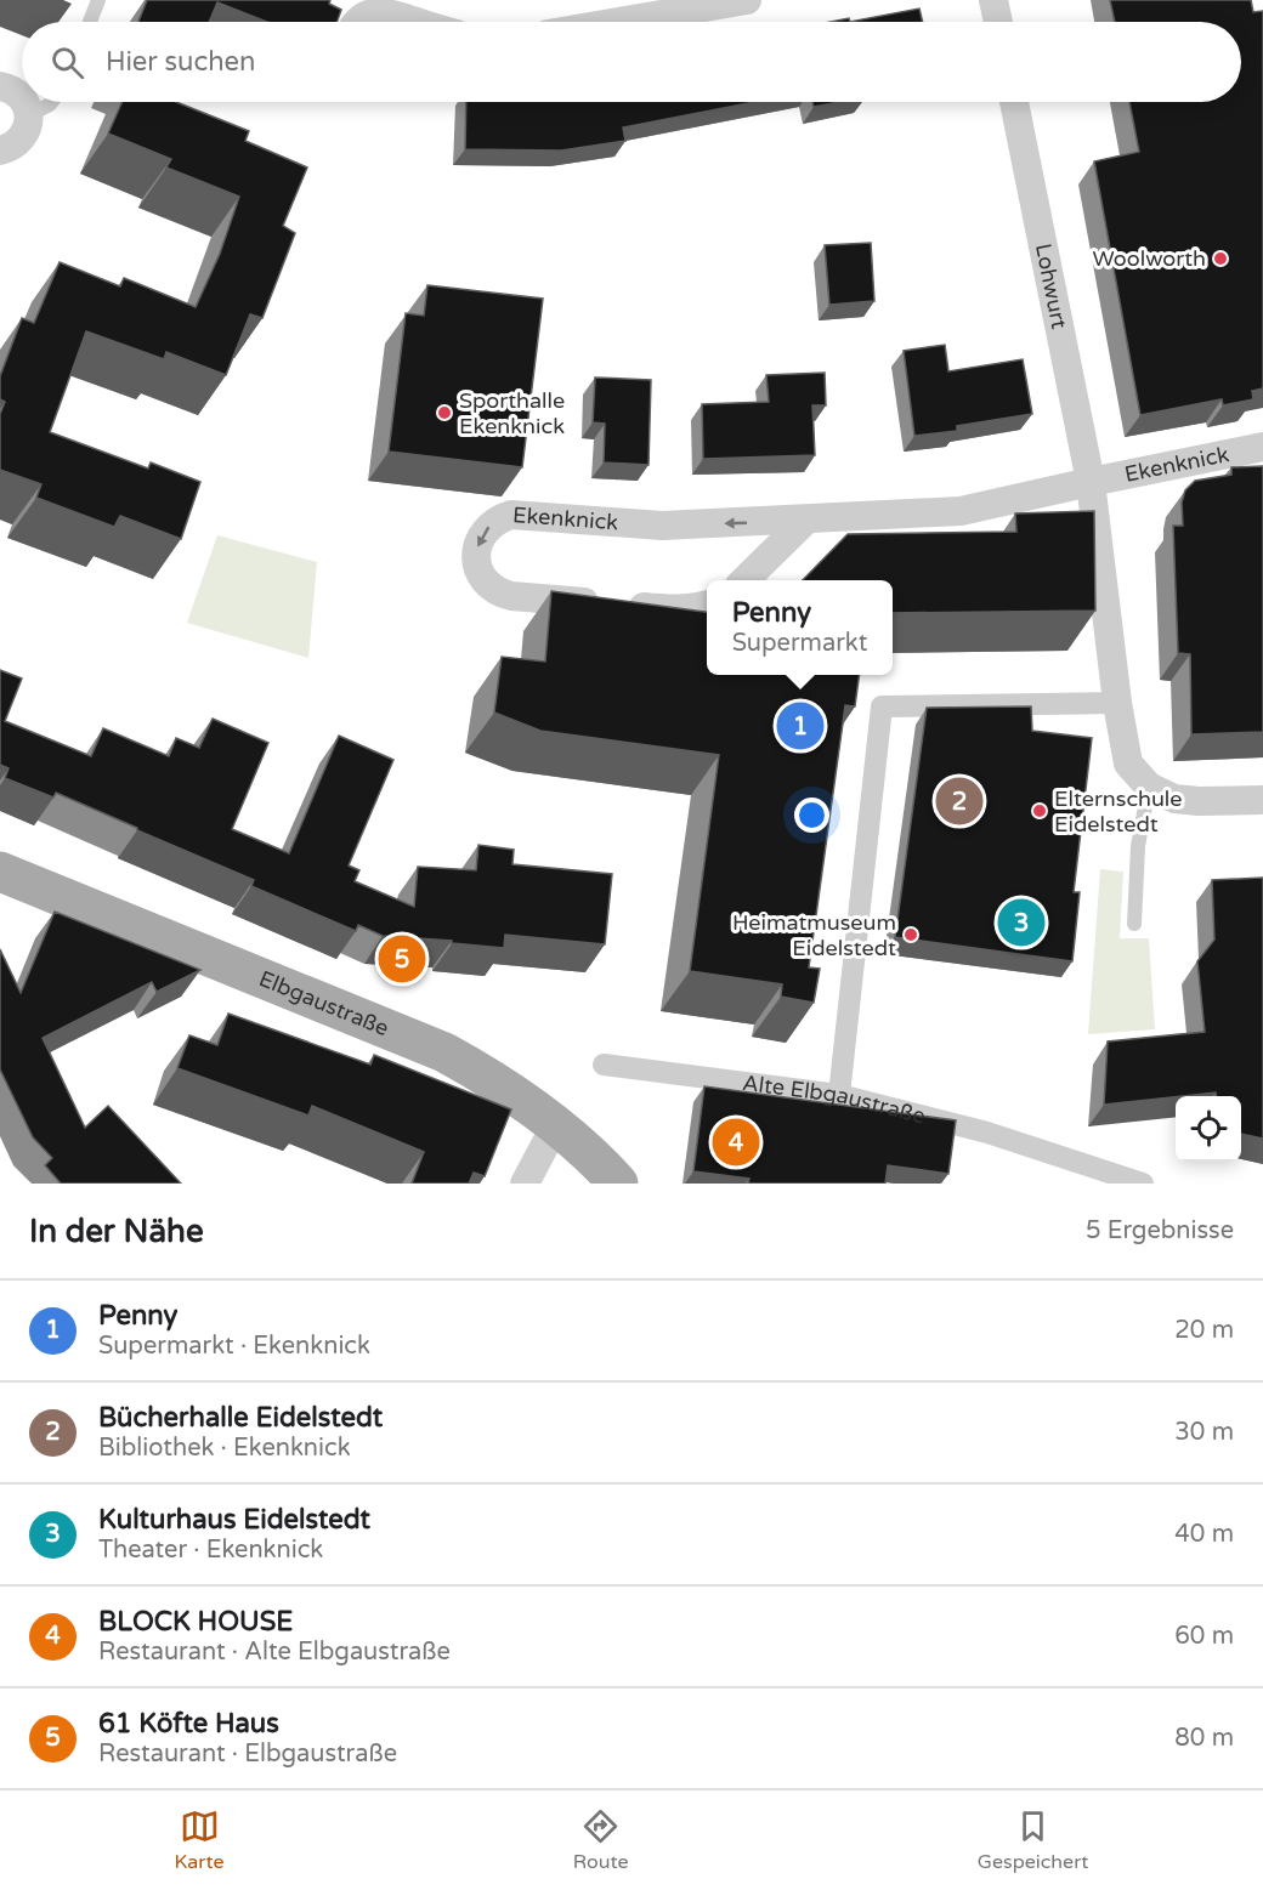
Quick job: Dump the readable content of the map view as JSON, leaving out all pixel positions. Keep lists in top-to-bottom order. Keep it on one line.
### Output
{"streets":{"main road":["Elbgaustraße"],"street":["Lohwurt","Ekenknick","Alte Elbgaustraße"]},"crossings":[["Lohwurt","Ekenknick"]],"places":["Woolworth","Sporthalle Ekenknick","Elternschule Eidelstedt","Heimatmuseum Eidelstedt"],"page":{"search":"Hier suchen","popup":["Penny","Supermarkt"],"pins":["1","2","3","5","4"],"heading":["In der Nähe","5 Ergebnisse"],"list":[{"mark":"1","name":"Penny","note":"Supermarkt · Ekenknick","value":"20 m"},{"mark":"2","name":"Bücherhalle Eidelstedt","note":"Bibliothek · Ekenknick","value":"30 m"},{"mark":"3","name":"Kulturhaus Eidelstedt","note":"Theater · Ekenknick","value":"40 m"},{"mark":"4","name":"BLOCK HOUSE","note":"Restaurant · Alte Elbgaustraße","value":"60 m"},{"mark":"5","name":"61 Köfte Haus","note":"Restaurant · Elbgaustraße","value":"80 m"}],"nav":["Karte","Route","Gespeichert"]}}
